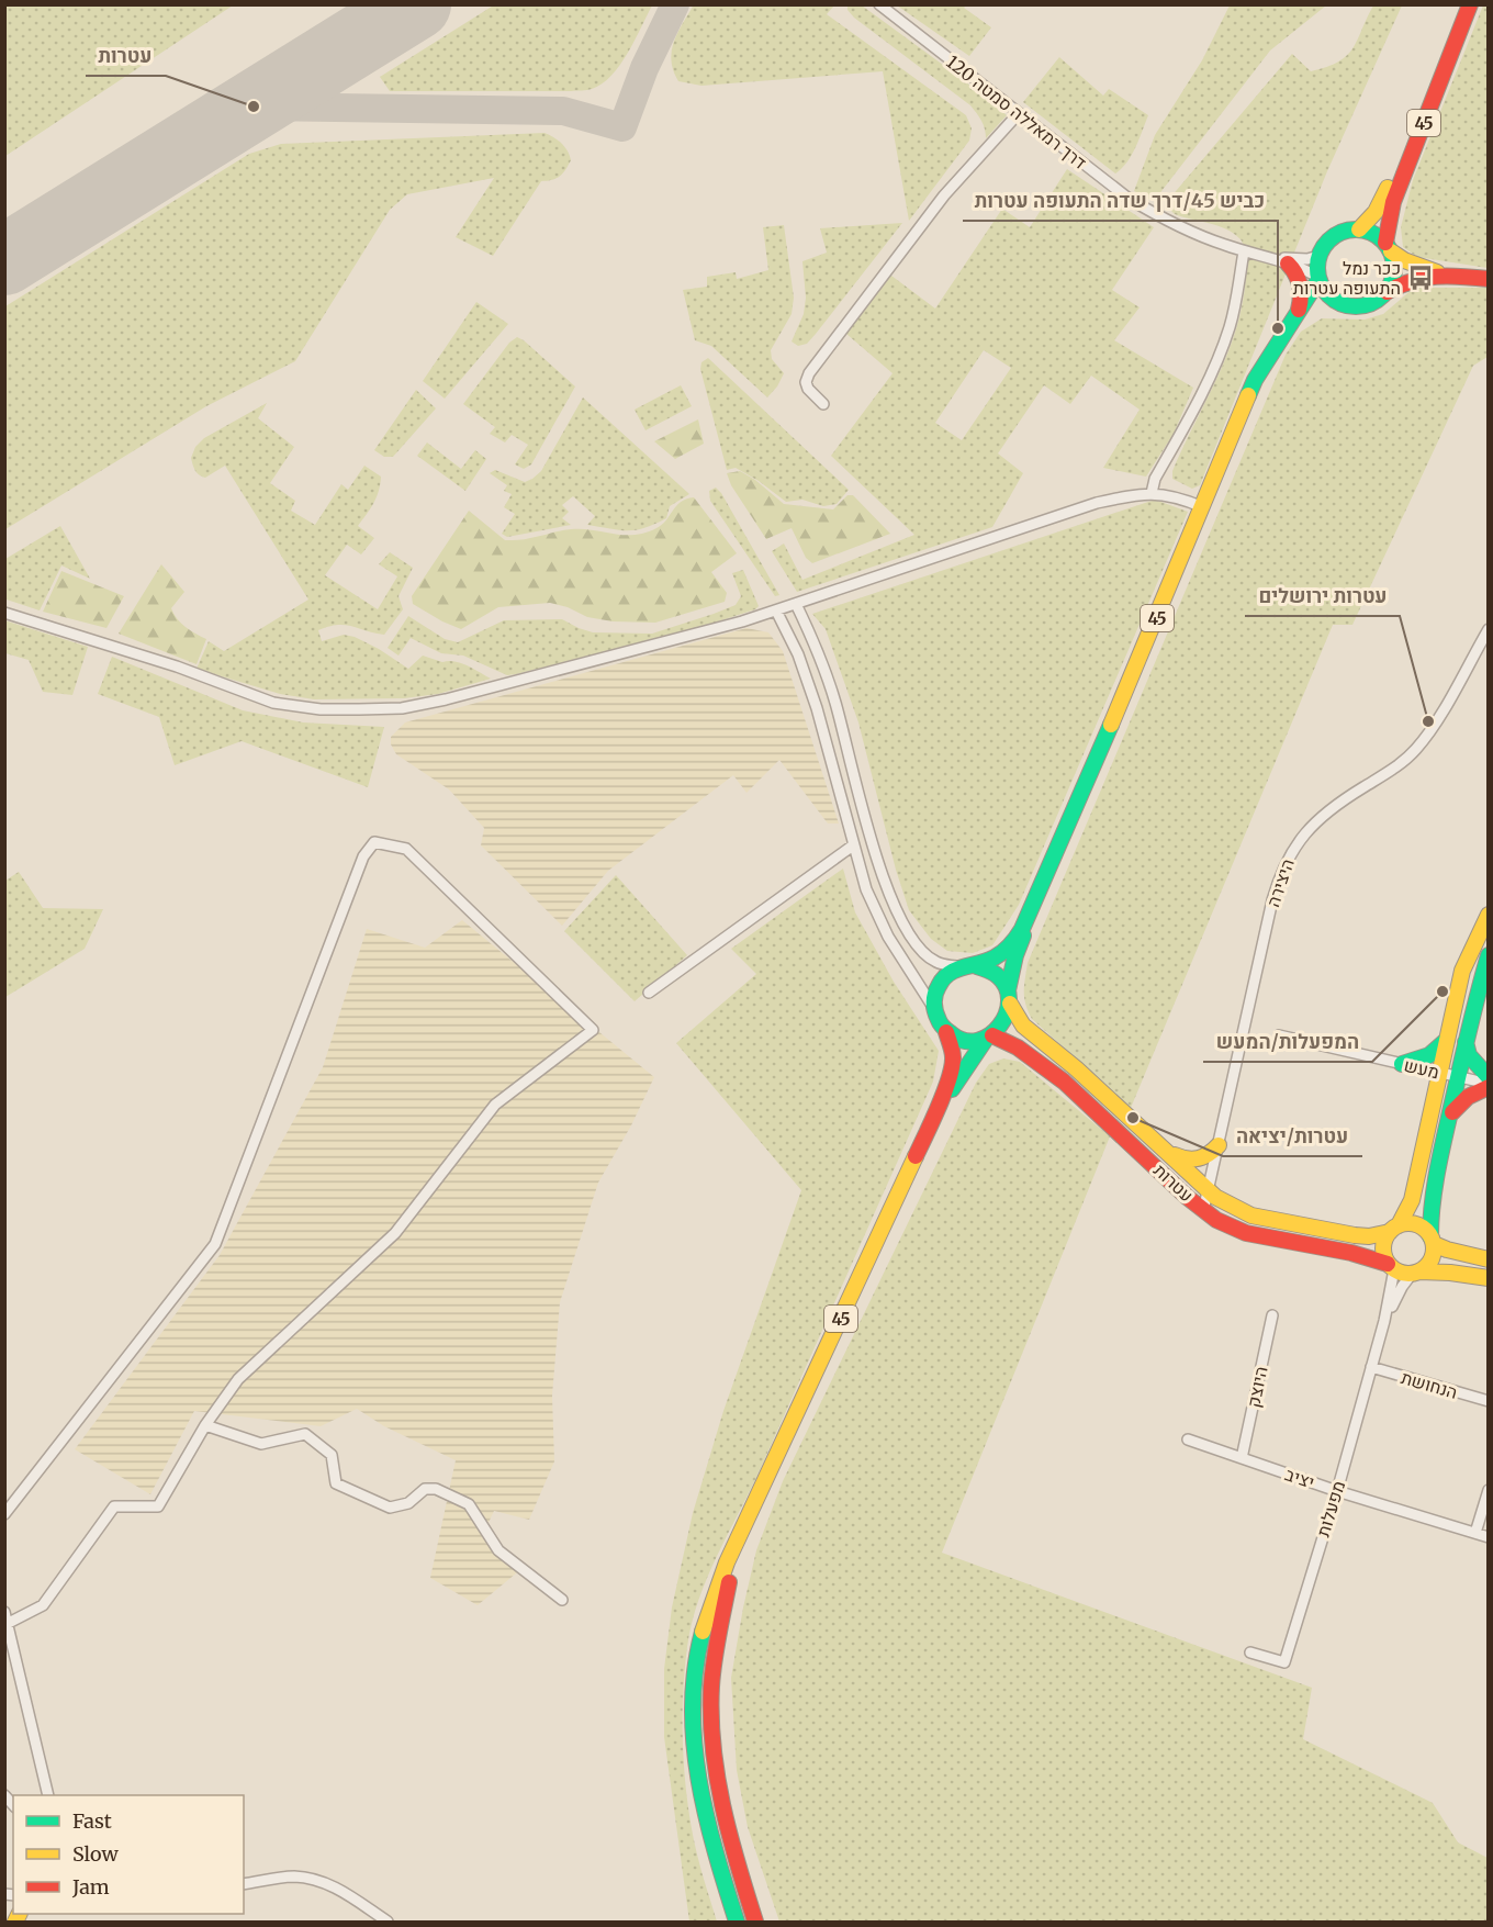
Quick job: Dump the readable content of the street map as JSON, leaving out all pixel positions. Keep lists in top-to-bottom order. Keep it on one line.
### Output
{"streets":{"main road":["45","עטרות"],"street":["דרך רמאללה סמטה 120","היצירה","מעש","הנחושת","היוצק","יציב","מפעלות"]},"crossings":[["דרך רמאללה סמטה 120","45"],["45","עטרות"],["היצירה","עטרות"],["עטרות","מפעלות"],["הנחושת","מפעלות"],["היוצק","יציב"],["יציב","מפעלות"]],"places":{"other":["עטרות","כביש 45/דרך שדה התעופה עטרות","עטרות ירושלים","המפעלות/המעש","עטרות/יציאה"],"bus stop":["ככר נמל התעופה עטרות"]},"legend":["Fast","Slow","Jam"]}
